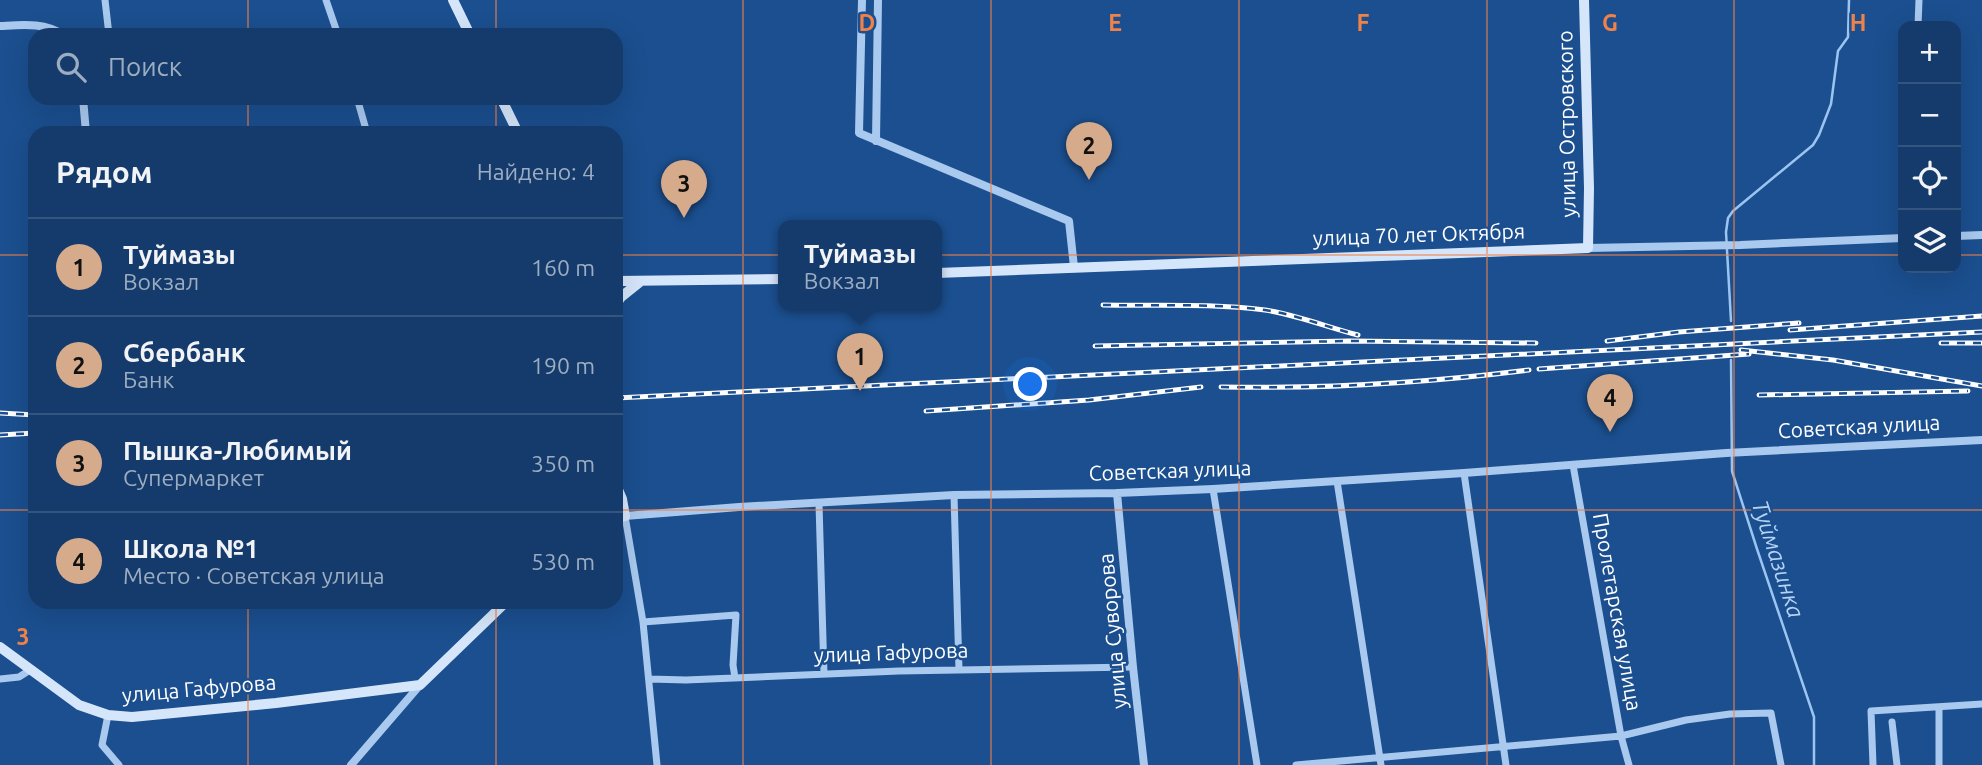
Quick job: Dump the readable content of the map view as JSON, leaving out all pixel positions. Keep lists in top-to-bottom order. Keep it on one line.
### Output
{"streets":{"main road":["улица Островского","улица 70 лет Октября","улица Гафурова"],"street":["Советская улица","Пролетарская улица","улица Суворова"]},"crossings":[["улица Островского","улица 70 лет Октября"],["Советская улица","Пролетарская улица"],["Советская улица","улица Суворова"],["улица Суворова","улица Гафурова"]],"water":["Туймазинка"],"page":{"map_buttons":["+","−"],"search":"Поиск","pins":["2","3","1","4"],"heading":["Рядом","Найдено: 4"],"list":[{"mark":"1","name":"Туймазы","note":"Вокзал","value":"160 m"},{"mark":"2","name":"Сбербанк","note":"Банк","value":"190 m"},{"mark":"3","name":"Пышка-Любимый","note":"Супермаркет","value":"350 m"},{"mark":"4","name":"Школа №1","note":"Место · Советская улица","value":"530 m"}],"popup":["Туймазы","Вокзал"]},"grid":{"columns":["D","E","F","G","H"],"rows":["3"]}}
